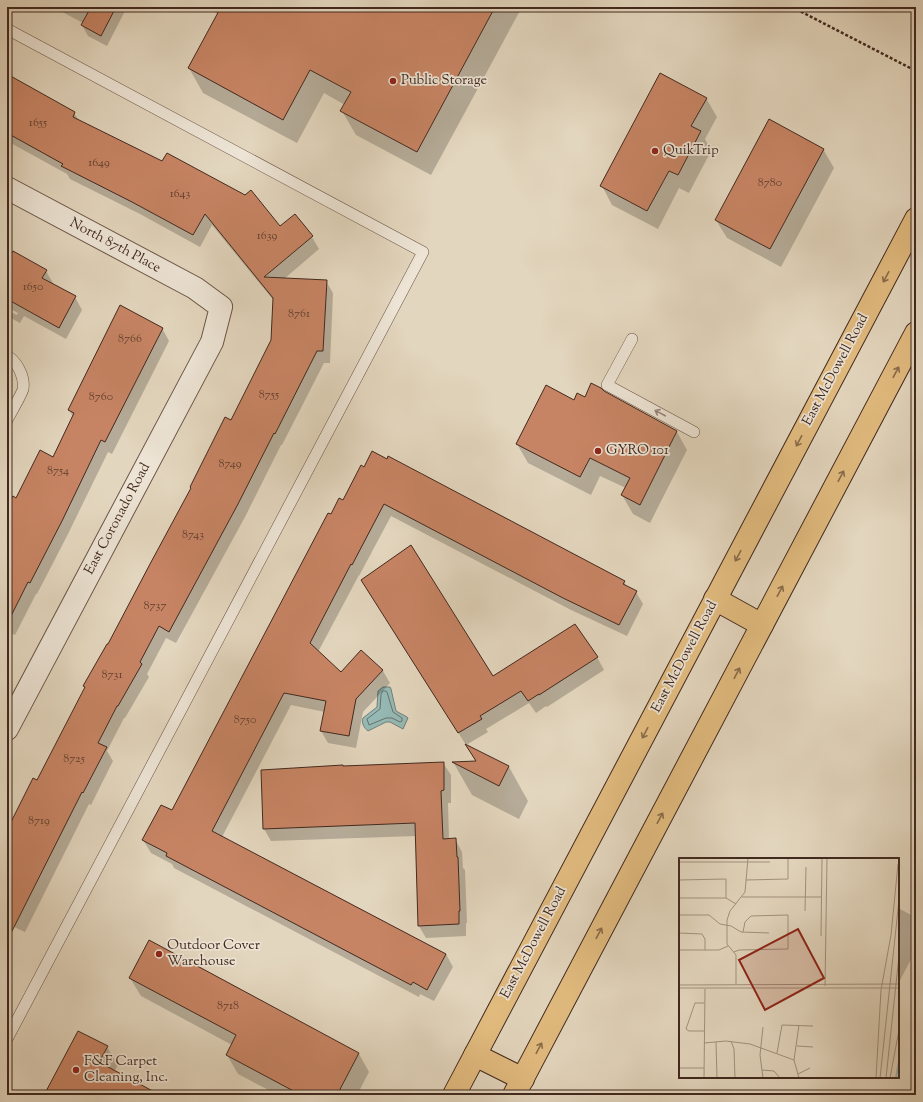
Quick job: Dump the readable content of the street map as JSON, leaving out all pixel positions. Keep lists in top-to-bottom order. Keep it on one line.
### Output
{"streets":{"main road":["East McDowell Road"],"street":["North 87th Place","East Coronado Road"]},"crossings":[["North 87th Place","East Coronado Road"]],"places":["Public Storage","QuikTrip","GYRO 101","Outdoor Cover Warehouse","F&F Carpet Cleaning, Inc."],"house_numbers":["1655","1649","8780","1643","1639","1650","8761","8766","8755","8760","8749","8754","8743","8737","8731","8750","8725","8719","8718"]}
